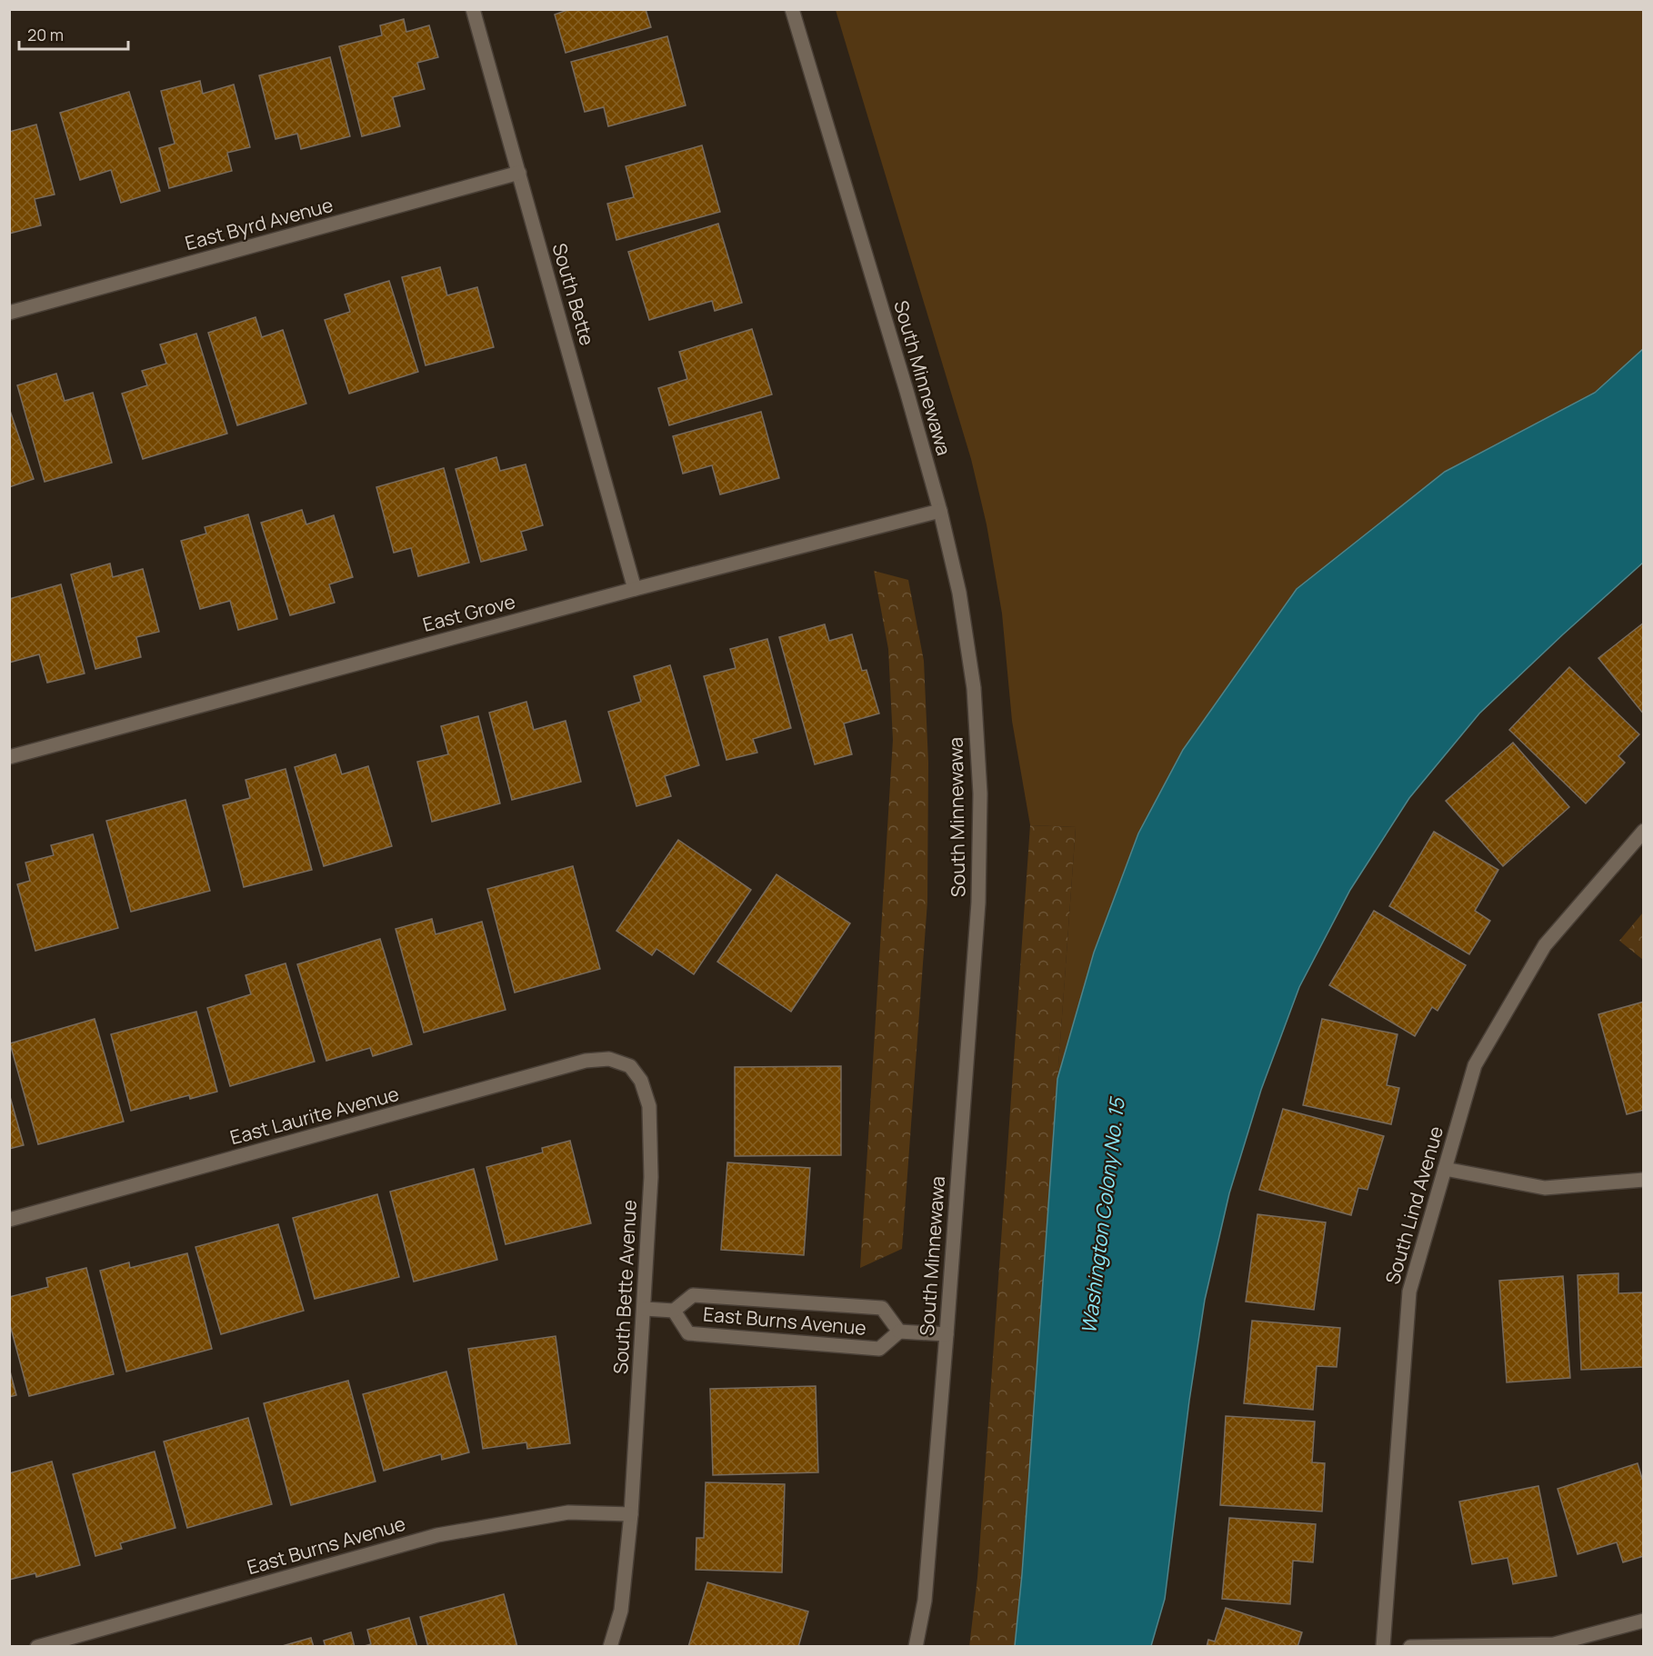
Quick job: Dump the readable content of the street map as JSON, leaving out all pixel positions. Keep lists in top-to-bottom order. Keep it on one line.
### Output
{"streets":{"street":["East Byrd Avenue","South Bette","South Minnewawa","East Grove","East Laurite Avenue","South Lind Avenue","South Bette Avenue","East Burns Avenue"]},"crossings":[["East Byrd Avenue","South Bette"],["South Bette","East Grove"],["South Minnewawa","East Grove"],["East Laurite Avenue","South Bette Avenue"],["South Bette Avenue","East Burns Avenue"]],"water":["Washington Colony No. 15"],"scale_bar":"20 m"}
